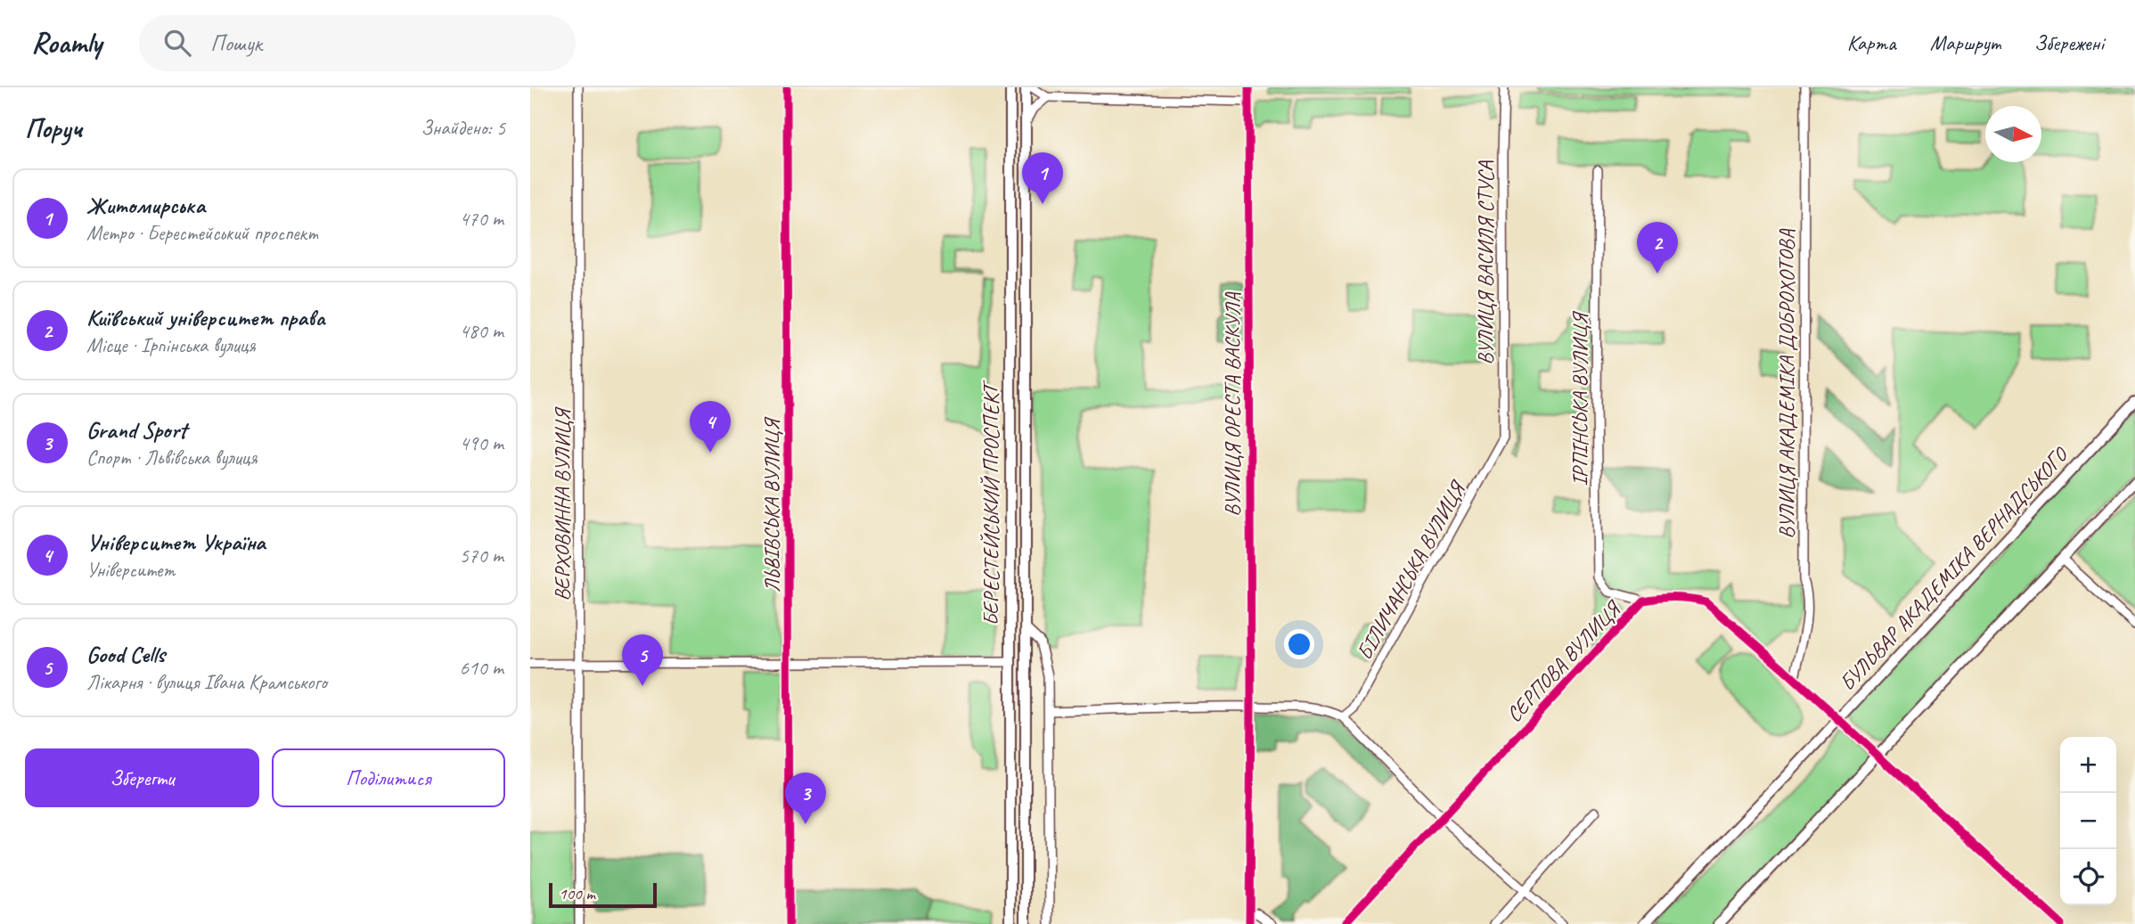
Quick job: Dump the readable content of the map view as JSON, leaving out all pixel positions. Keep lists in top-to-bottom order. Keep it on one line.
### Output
{"streets":{"main road":["БЕРЕСТЕЙСЬКИЙ ПРОСПЕКТ","БУЛЬВАР АКАДЕМІКА ВЕРНАДСЬКОГО"],"street":["ВУЛИЦЯ ВАСИЛЯ СТУСА","ВУЛИЦЯ АКАДЕМІКА ДОБРОХОТОВА","ІРПІНСЬКА ВУЛИЦЯ","ВУЛИЦЯ ОРЕСТА ВАСКУЛА","ВЕРХОВИННА ВУЛИЦЯ","ЛЬВІВСЬКА ВУЛИЦЯ","БІЛИЧАНСЬКА ВУЛИЦЯ","СЕРПОВА ВУЛИЦЯ"]},"crossings":[["ВУЛИЦЯ ВАСИЛЯ СТУСА","БІЛИЧАНСЬКА ВУЛИЦЯ"],["ВУЛИЦЯ АКАДЕМІКА ДОБРОХОТОВА","СЕРПОВА ВУЛИЦЯ"],["ІРПІНСЬКА ВУЛИЦЯ","СЕРПОВА ВУЛИЦЯ"],["БУЛЬВАР АКАДЕМІКА ВЕРНАДСЬКОГО","СЕРПОВА ВУЛИЦЯ"]],"scale_bar":"100 m","north":"right","page":{"header":"Roamly","search":"Пошук","nav":["Карта","Маршрут","Збережені"],"heading":["Поруч","Знайдено: 5"],"pins":["1","2","4","5","3"],"list":[{"mark":"1","name":"Житомирська","note":"Метро · Берестейський проспект","value":"470 m"},{"mark":"2","name":"Київський університет права","note":"Місце · Ірпінська вулиця","value":"480 m"},{"mark":"3","name":"Grand Sport","note":"Спорт · Львівська вулиця","value":"490 m"},{"mark":"4","name":"Університет Україна","note":"Університет","value":"570 m"},{"mark":"5","name":"Good Cells","note":"Лікарня · вулиця Івана Крамського","value":"610 m"}],"buttons":["Зберегти","Поділитися"],"map_buttons":["+","−"],"scale":"100 m"}}
